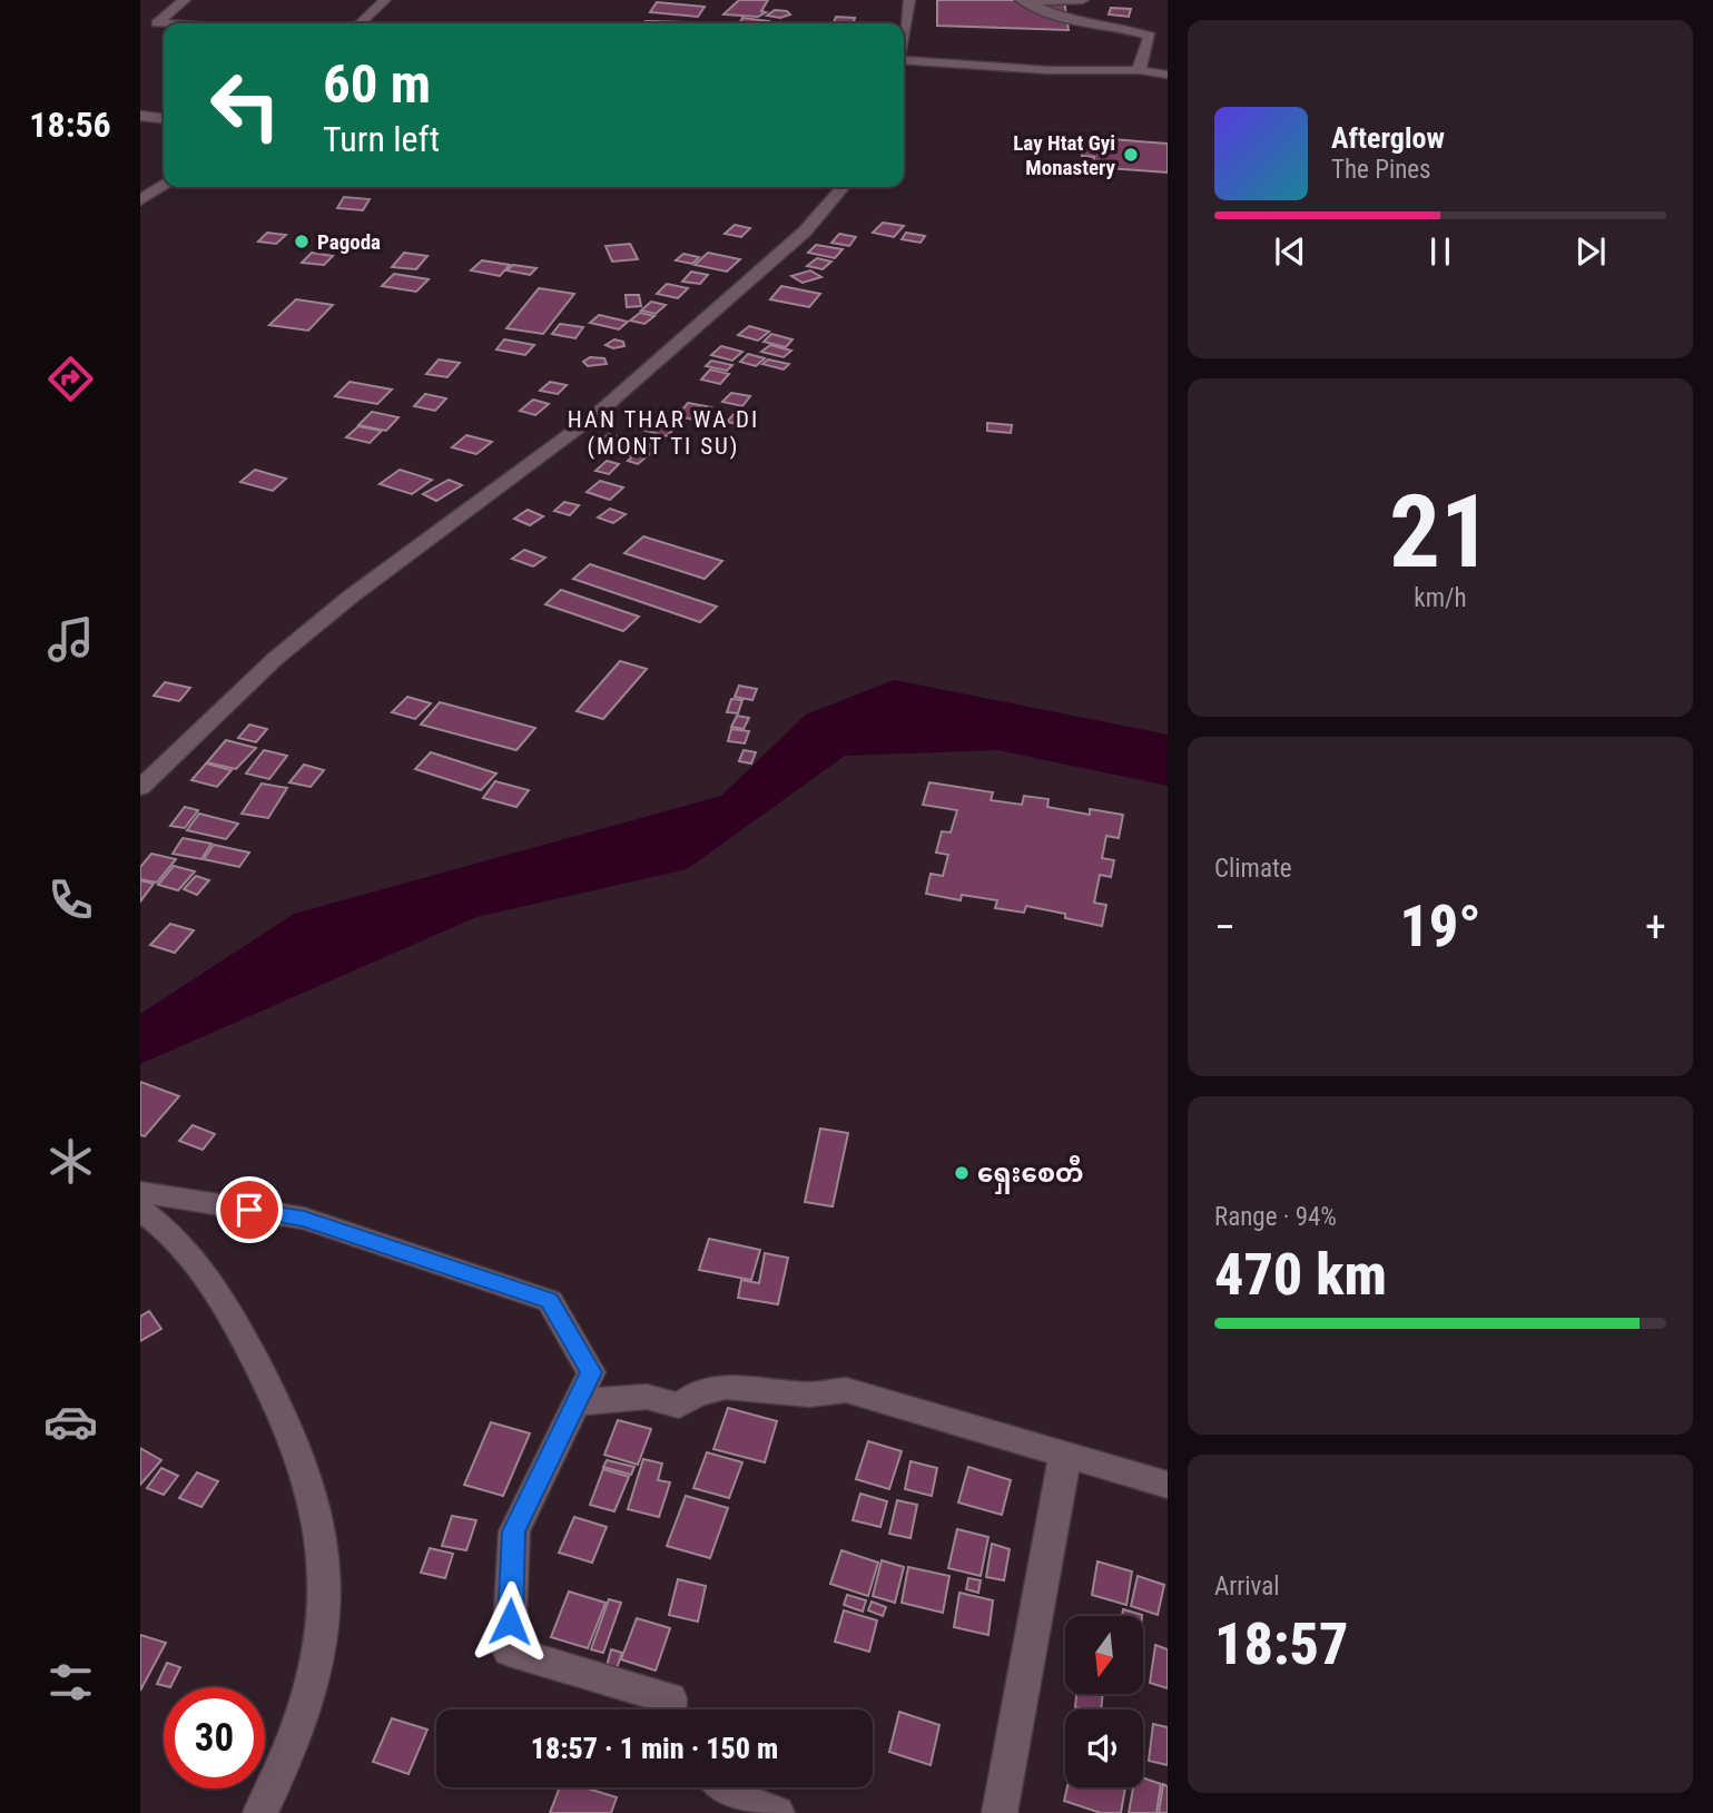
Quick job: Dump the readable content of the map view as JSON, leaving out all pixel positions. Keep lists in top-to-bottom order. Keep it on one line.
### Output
{"districts":["HAN THAR WA DI (MONT TI SU)"],"places":["Lay Htat Gyi Monastery","Pagoda","ရှေးစေတီ"],"north":"bottom","page":{"tabs":"18:56","turn":["60 m","Turn left"],"song":["Afterglow","The Pines"],"tile":[["21","km/h"],"Climate",["Range · 94%","470 km"],["Arrival","18:57"]],"heat":["−","19°","+"],"limit":"30","trip":"18:57 · 1 min · 150 m"}}
